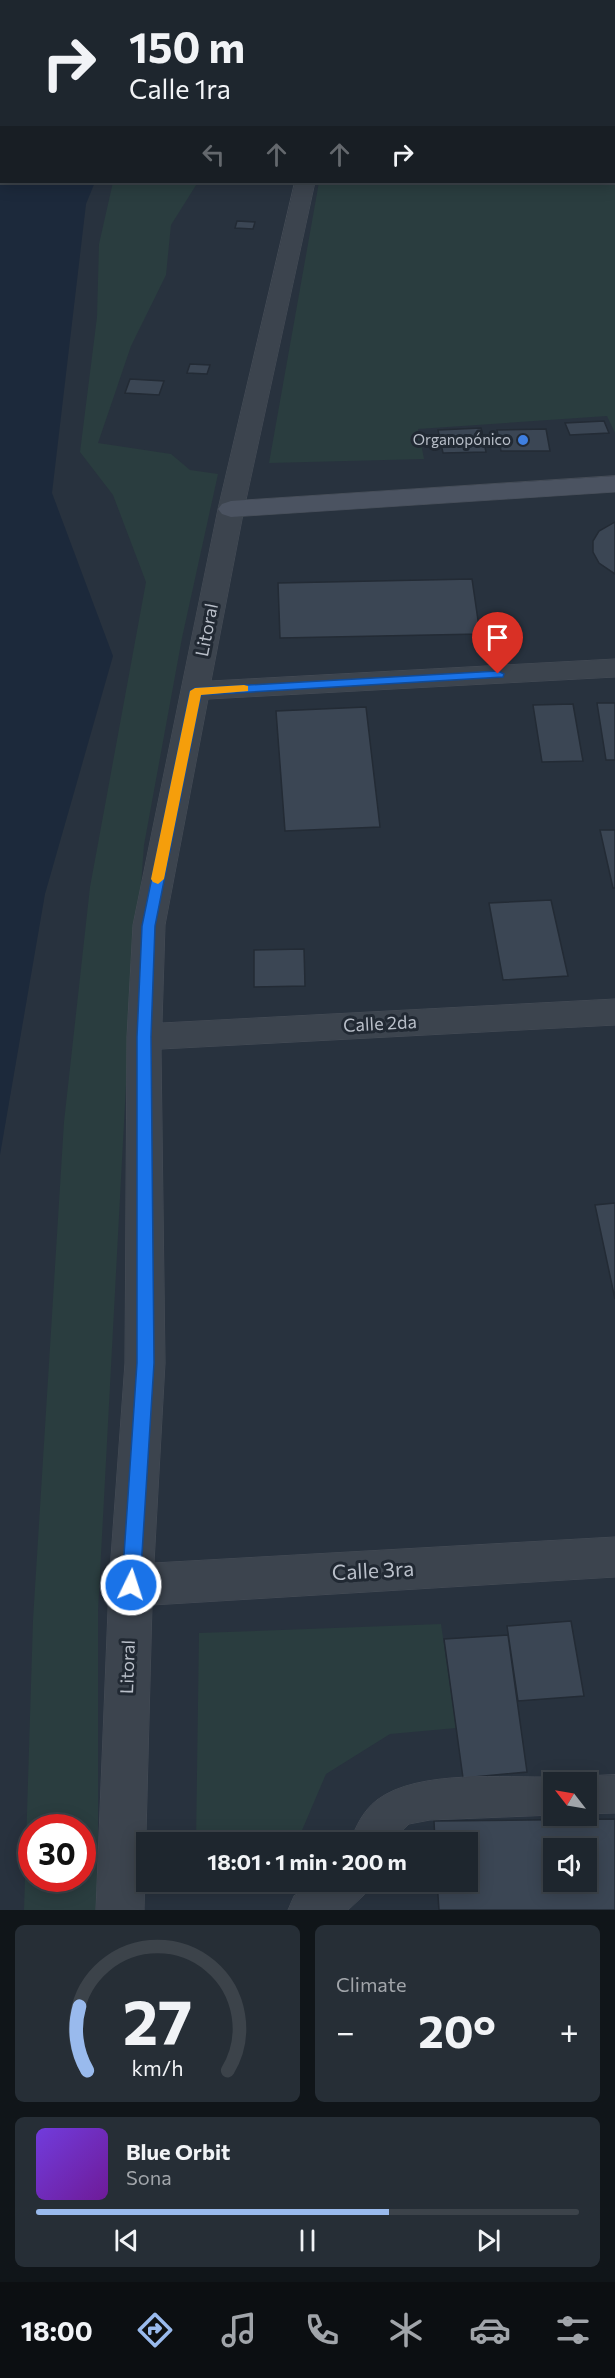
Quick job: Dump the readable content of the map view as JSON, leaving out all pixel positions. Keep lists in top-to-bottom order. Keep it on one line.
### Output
{"streets":{"street":["Litoral","Calle 2da","Calle 3ra"]},"crossings":[["Litoral","Calle 2da"],["Litoral","Calle 3ra"]],"places":["Organopónico"],"north":"top left","page":{"turn":["150 m","Calle 1ra"],"limit":"30","trip":"18:01 · 1 min · 200 m","tile":"Climate","heat":["−","20°","+"],"song":["Blue Orbit","Sona"],"tabs":"18:00","gauge":["27","km/h"]}}
